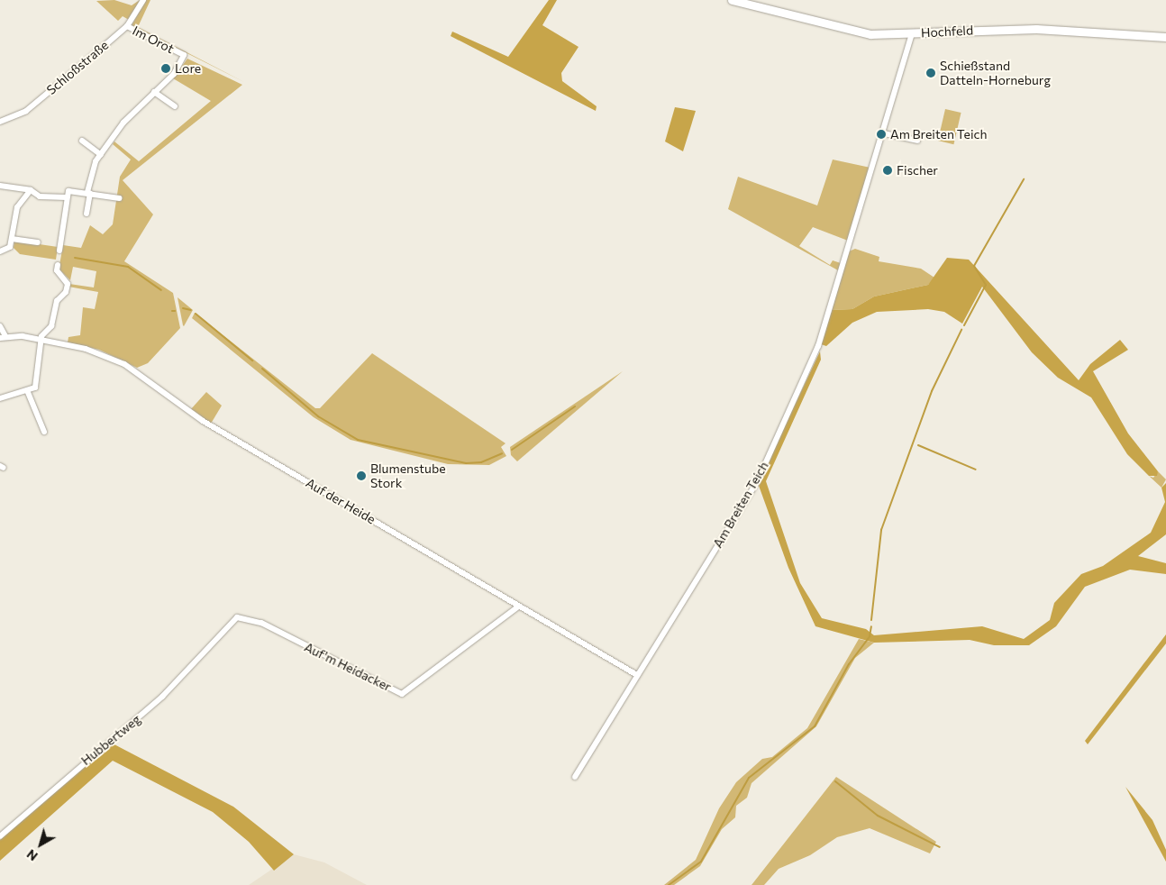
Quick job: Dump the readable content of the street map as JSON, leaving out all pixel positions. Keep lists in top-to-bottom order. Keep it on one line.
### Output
{"streets":{"street":["Hochfeld","Im Orot","Schloßstraße","Auf der Heide","Am Breiten Teich","Auf'm Heidacker","Hubbertweg"]},"crossings":[["Hochfeld","Am Breiten Teich"],["Im Orot","Schloßstraße"],["Auf der Heide","Am Breiten Teich"],["Auf der Heide","Auf'm Heidacker"],["Auf'm Heidacker","Hubbertweg"]],"places":["Lore","Schießstand Datteln-Horneburg","Am Breiten Teich","Fischer","Blumenstube Stork"],"north":"bottom left"}
